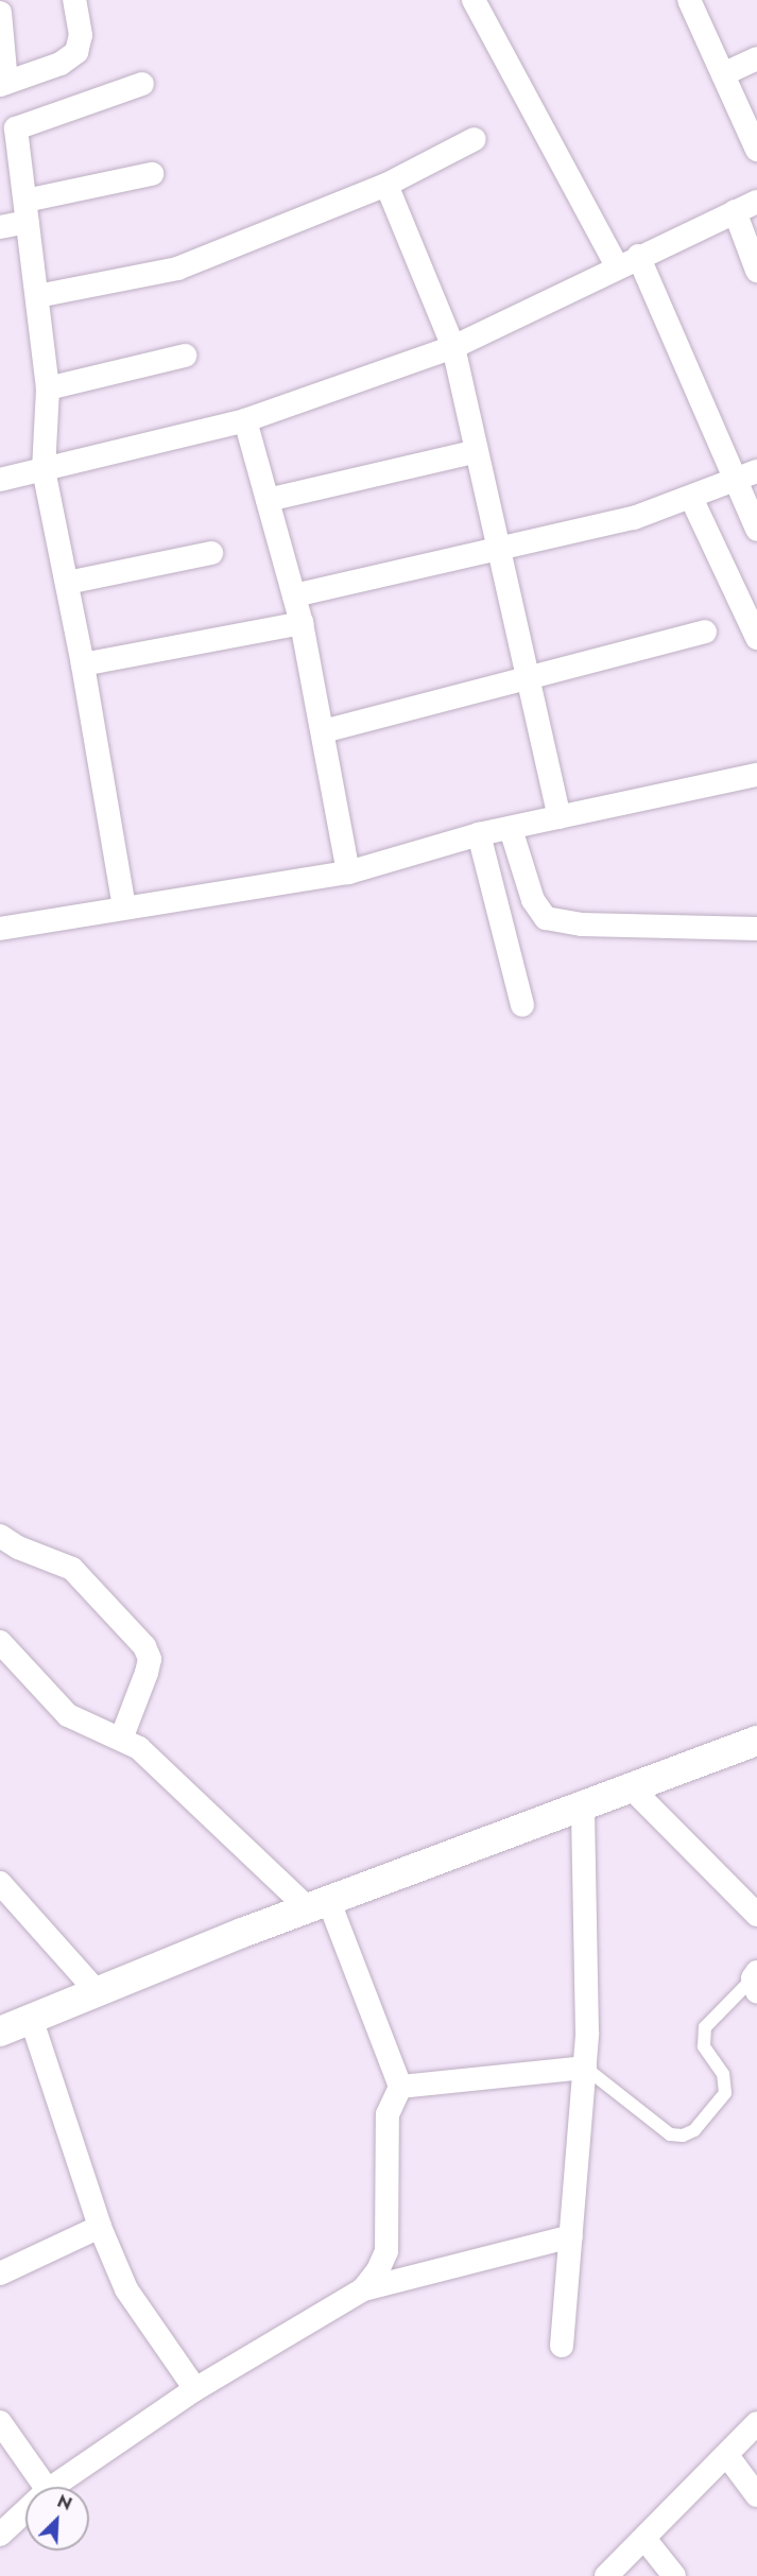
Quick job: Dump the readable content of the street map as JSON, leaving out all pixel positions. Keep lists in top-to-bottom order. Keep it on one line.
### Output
{"north":"top right"}
